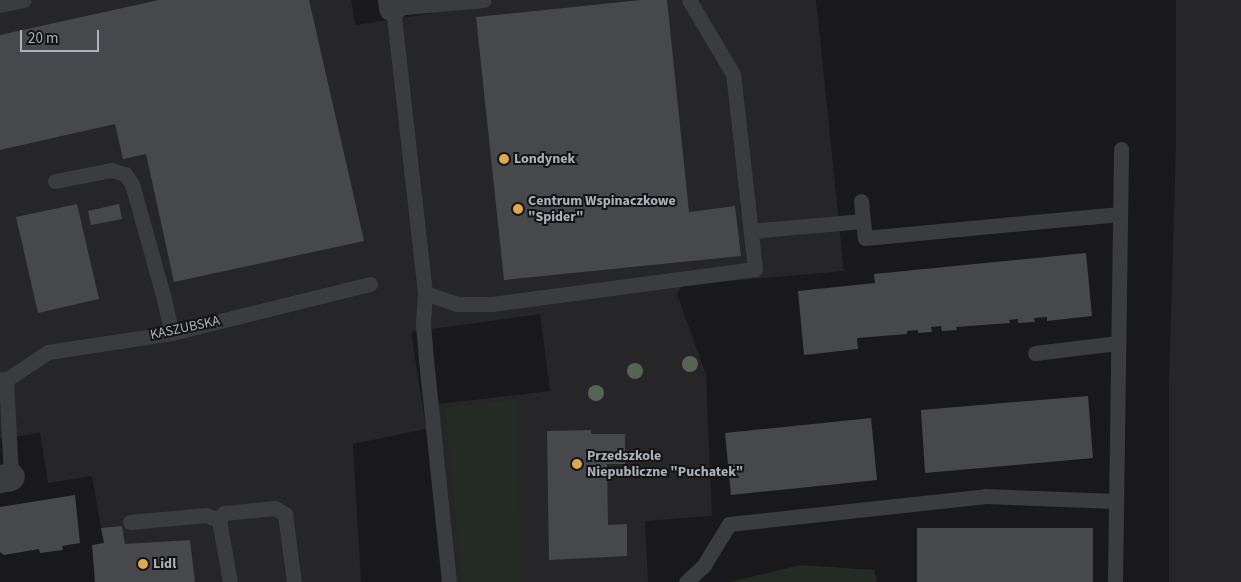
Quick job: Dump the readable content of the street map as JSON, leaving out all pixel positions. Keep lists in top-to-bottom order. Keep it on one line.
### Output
{"streets":{"lane":["KASZUBSKA"]},"places":["Londynek","Centrum Wspinaczkowe \"Spider\"","Przedszkole Niepubliczne \"Puchatek\"","Lidl"],"scale_bar":"20 m"}
